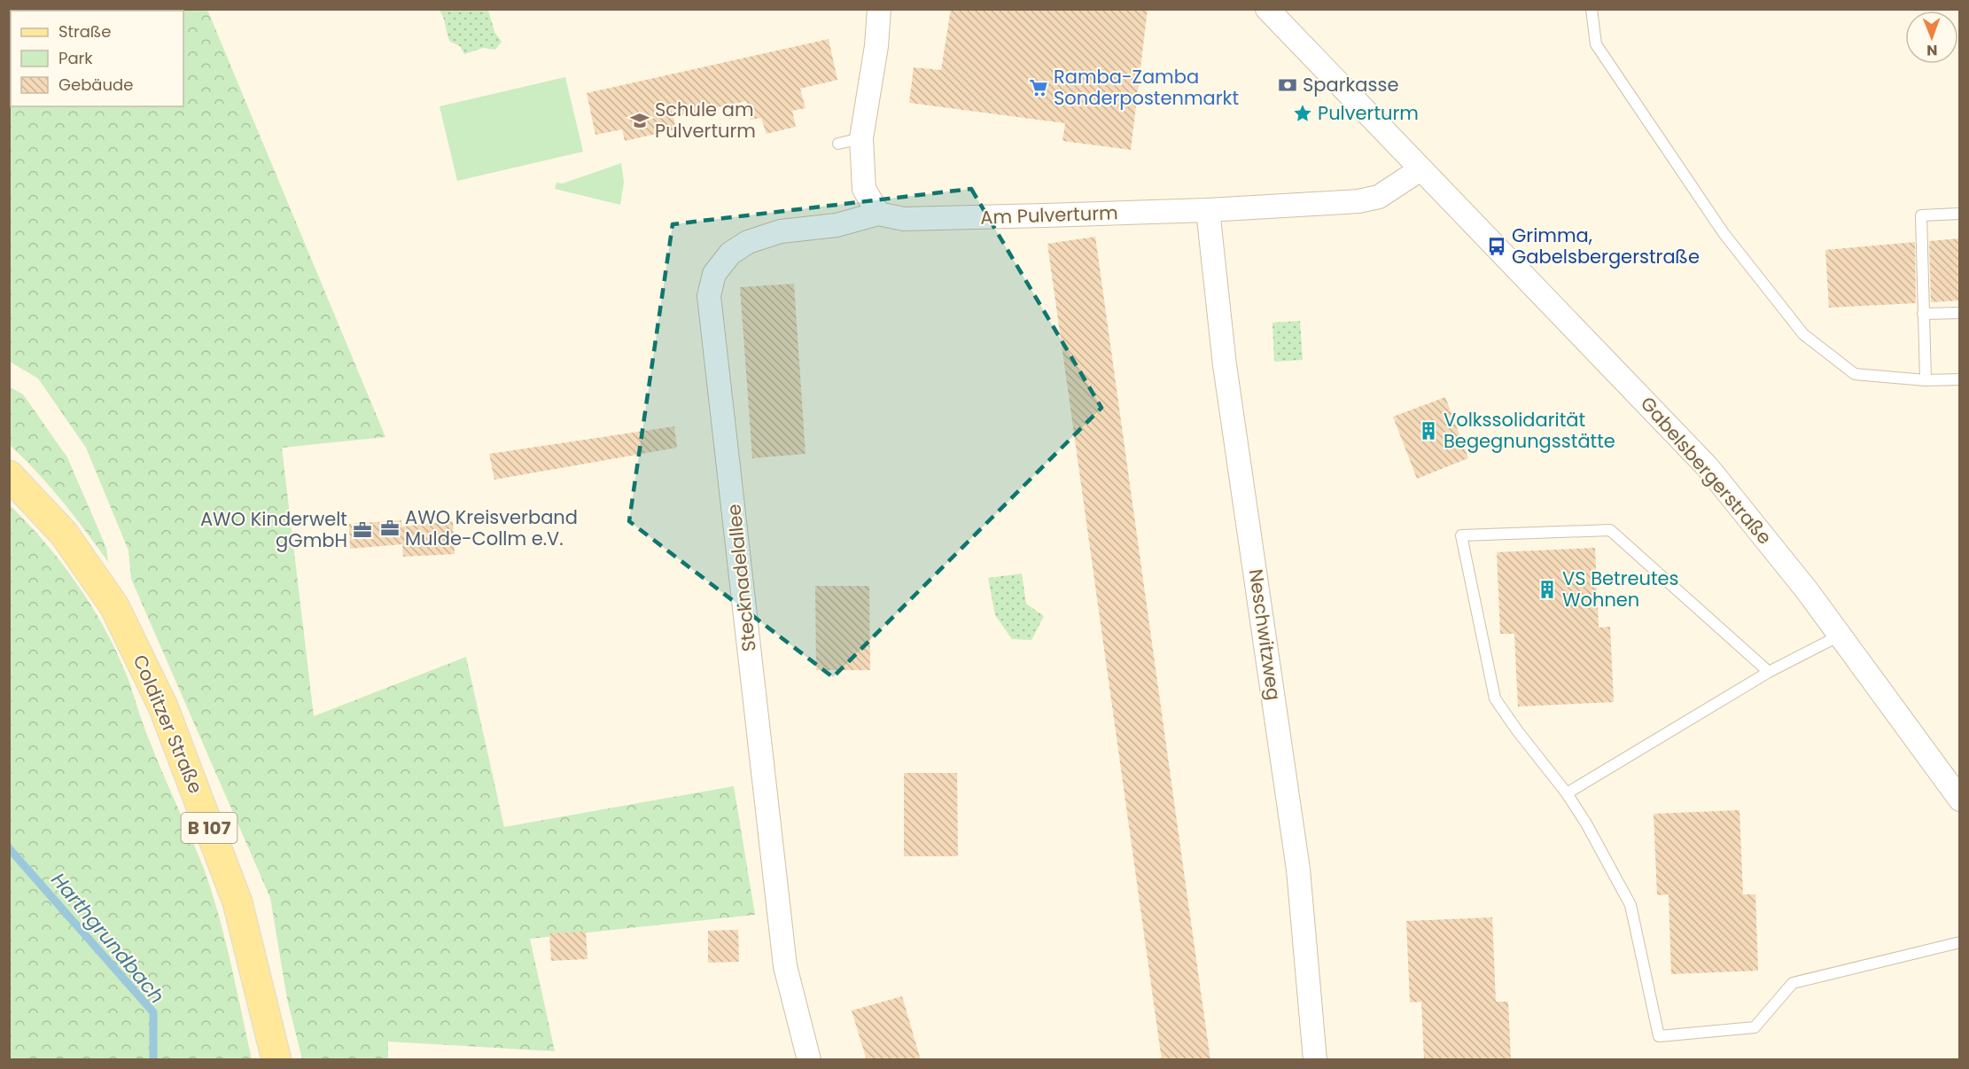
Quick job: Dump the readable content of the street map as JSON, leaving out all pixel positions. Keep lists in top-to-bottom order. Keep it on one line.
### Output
{"streets":{"main road":["Colditzer Straße","B 107"],"street":["Am Pulverturm","Gabelsbergerstraße","Stecknadelallee","Neschwitzweg"]},"crossings":[["Am Pulverturm","Gabelsbergerstraße"],["Am Pulverturm","Stecknadelallee"],["Am Pulverturm","Neschwitzweg"]],"water":["Harthgrundbach"],"places":{"bank":["Sparkasse"],"supermarket":["Ramba-Zamba Sonderpostenmarkt"],"place":["Pulverturm"],"school or university":["Schule am Pulverturm"],"bus stop":["Grimma, Gabelsbergerstraße"],"building":["Volkssolidarität Begegnungsstätte","VS Betreutes Wohnen"],"office":["AWO Kreisverband Mulde-Collm e.V.","AWO Kinderwelt gGmbH"]},"legend":["Straße","Park","Gebäude"],"north":"bottom"}
